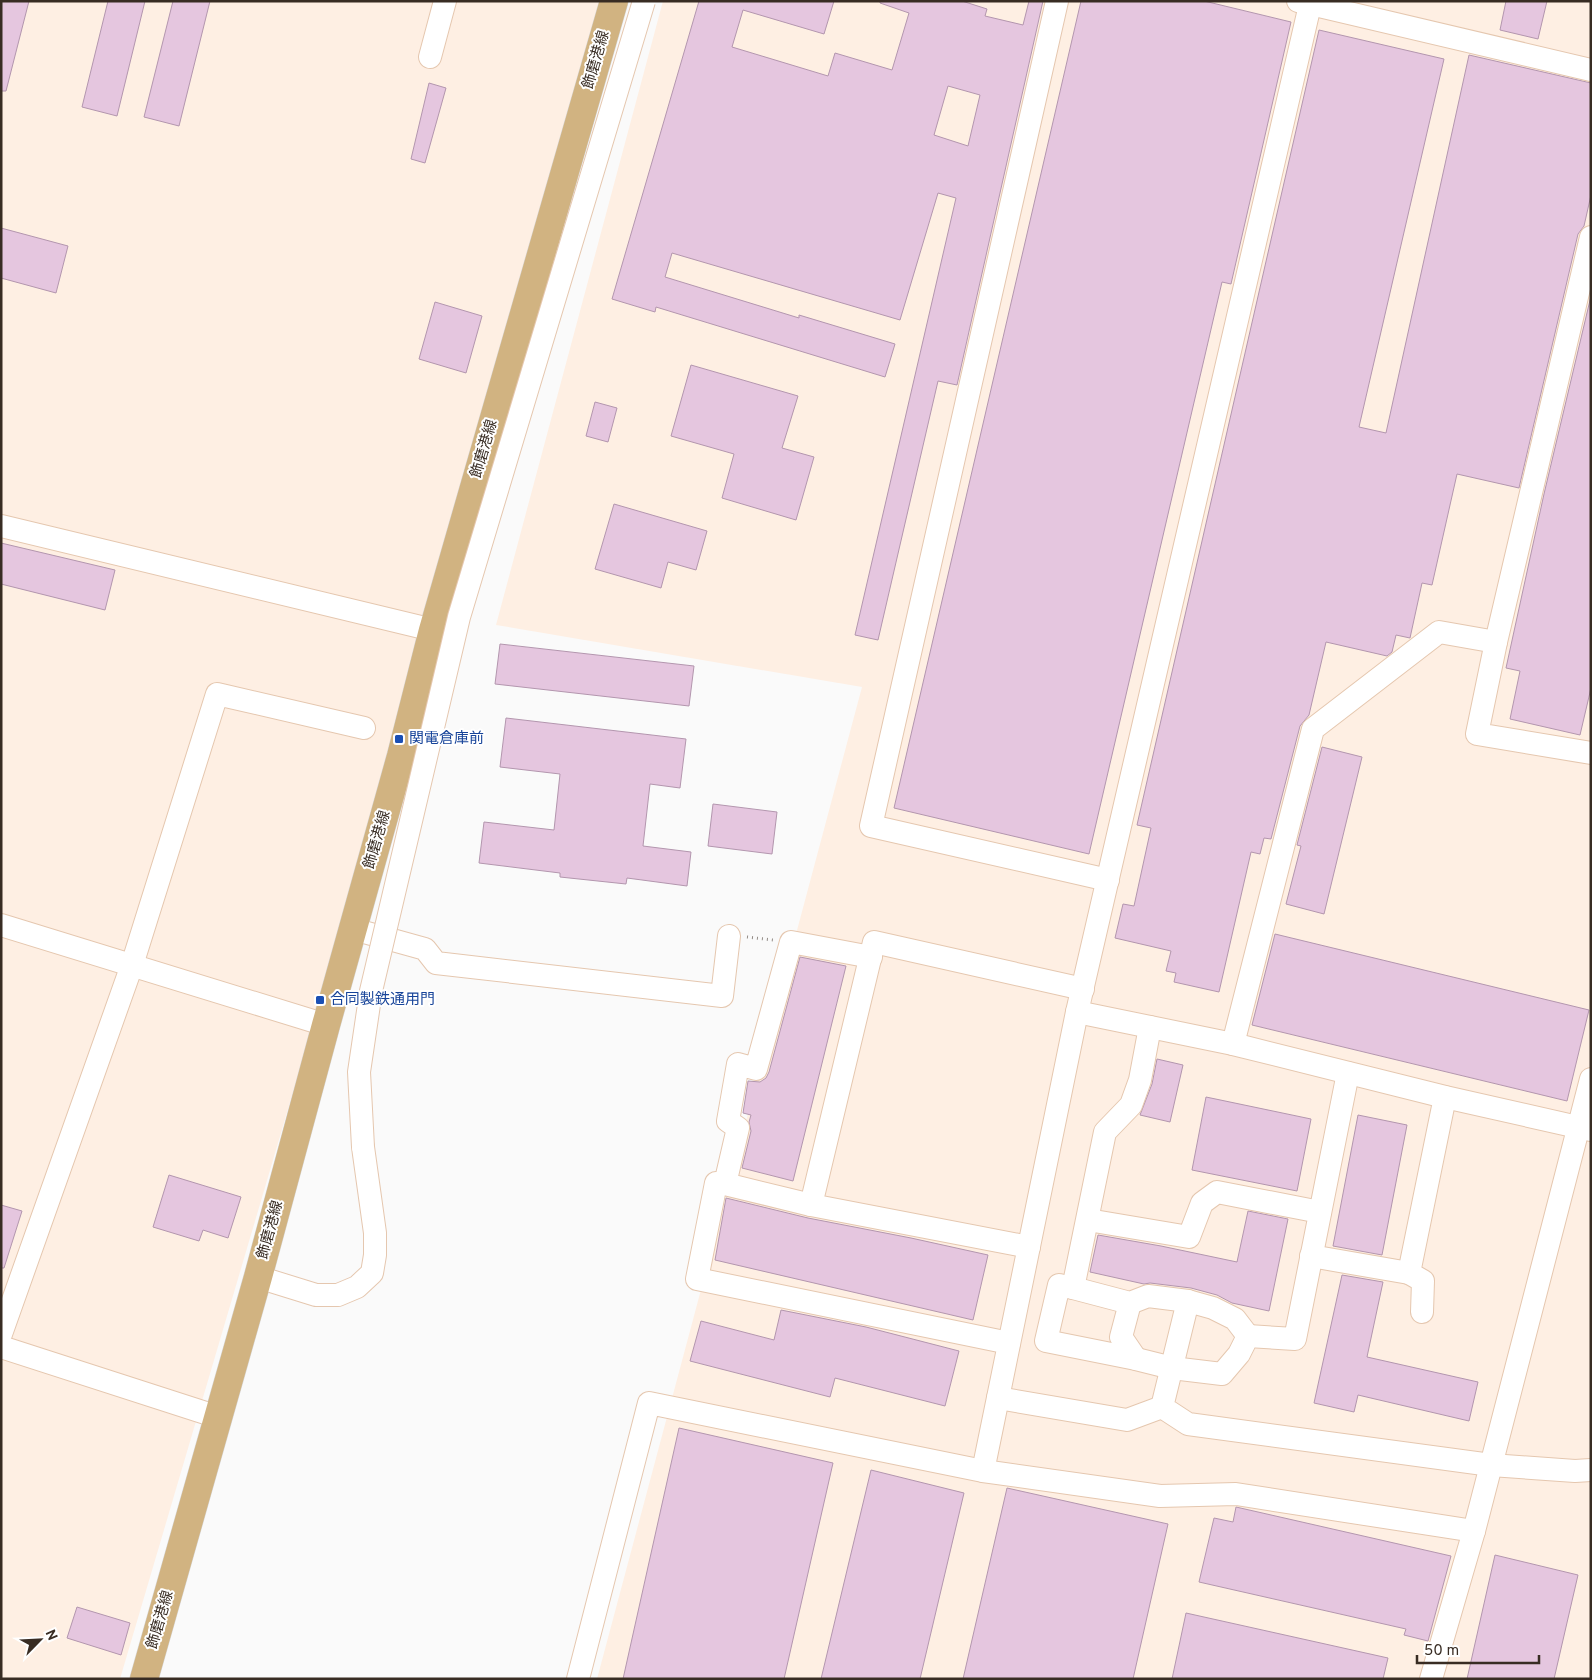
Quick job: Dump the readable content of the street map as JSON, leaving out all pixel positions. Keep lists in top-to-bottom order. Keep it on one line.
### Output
{"streets":{"main road":["飾磨港線"]},"places":{"transit":["関電倉庫前","合同製鉄通用門"]},"scale_bar":"50 m","north":"top right"}
